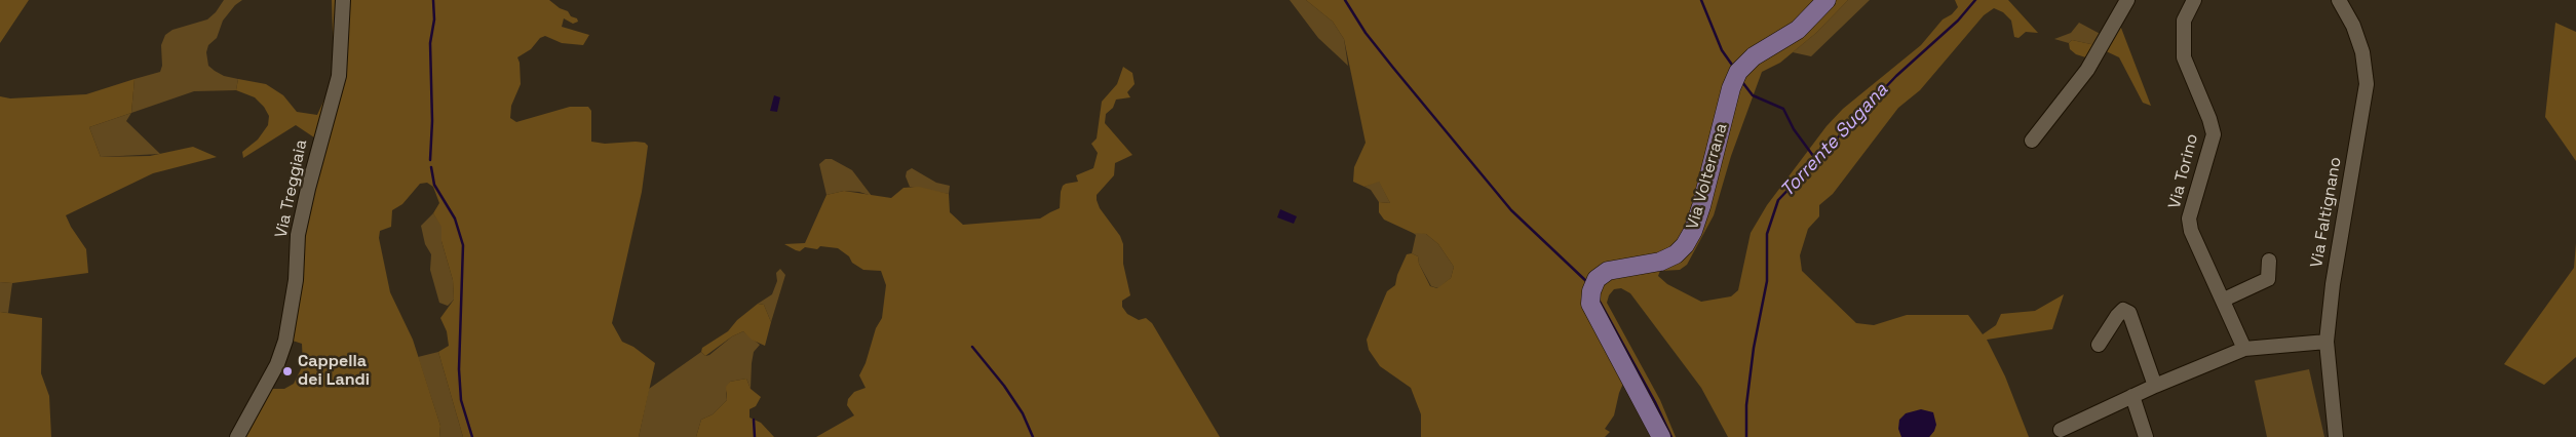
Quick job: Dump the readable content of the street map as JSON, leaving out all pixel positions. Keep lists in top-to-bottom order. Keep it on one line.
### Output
{"streets":{"main road":["Via Volterrana"],"street":["Via Torino","Via Treggiaia","Via Faltignano"]},"water":["Torrente Sugana"],"places":["Cappella dei Landi"]}
